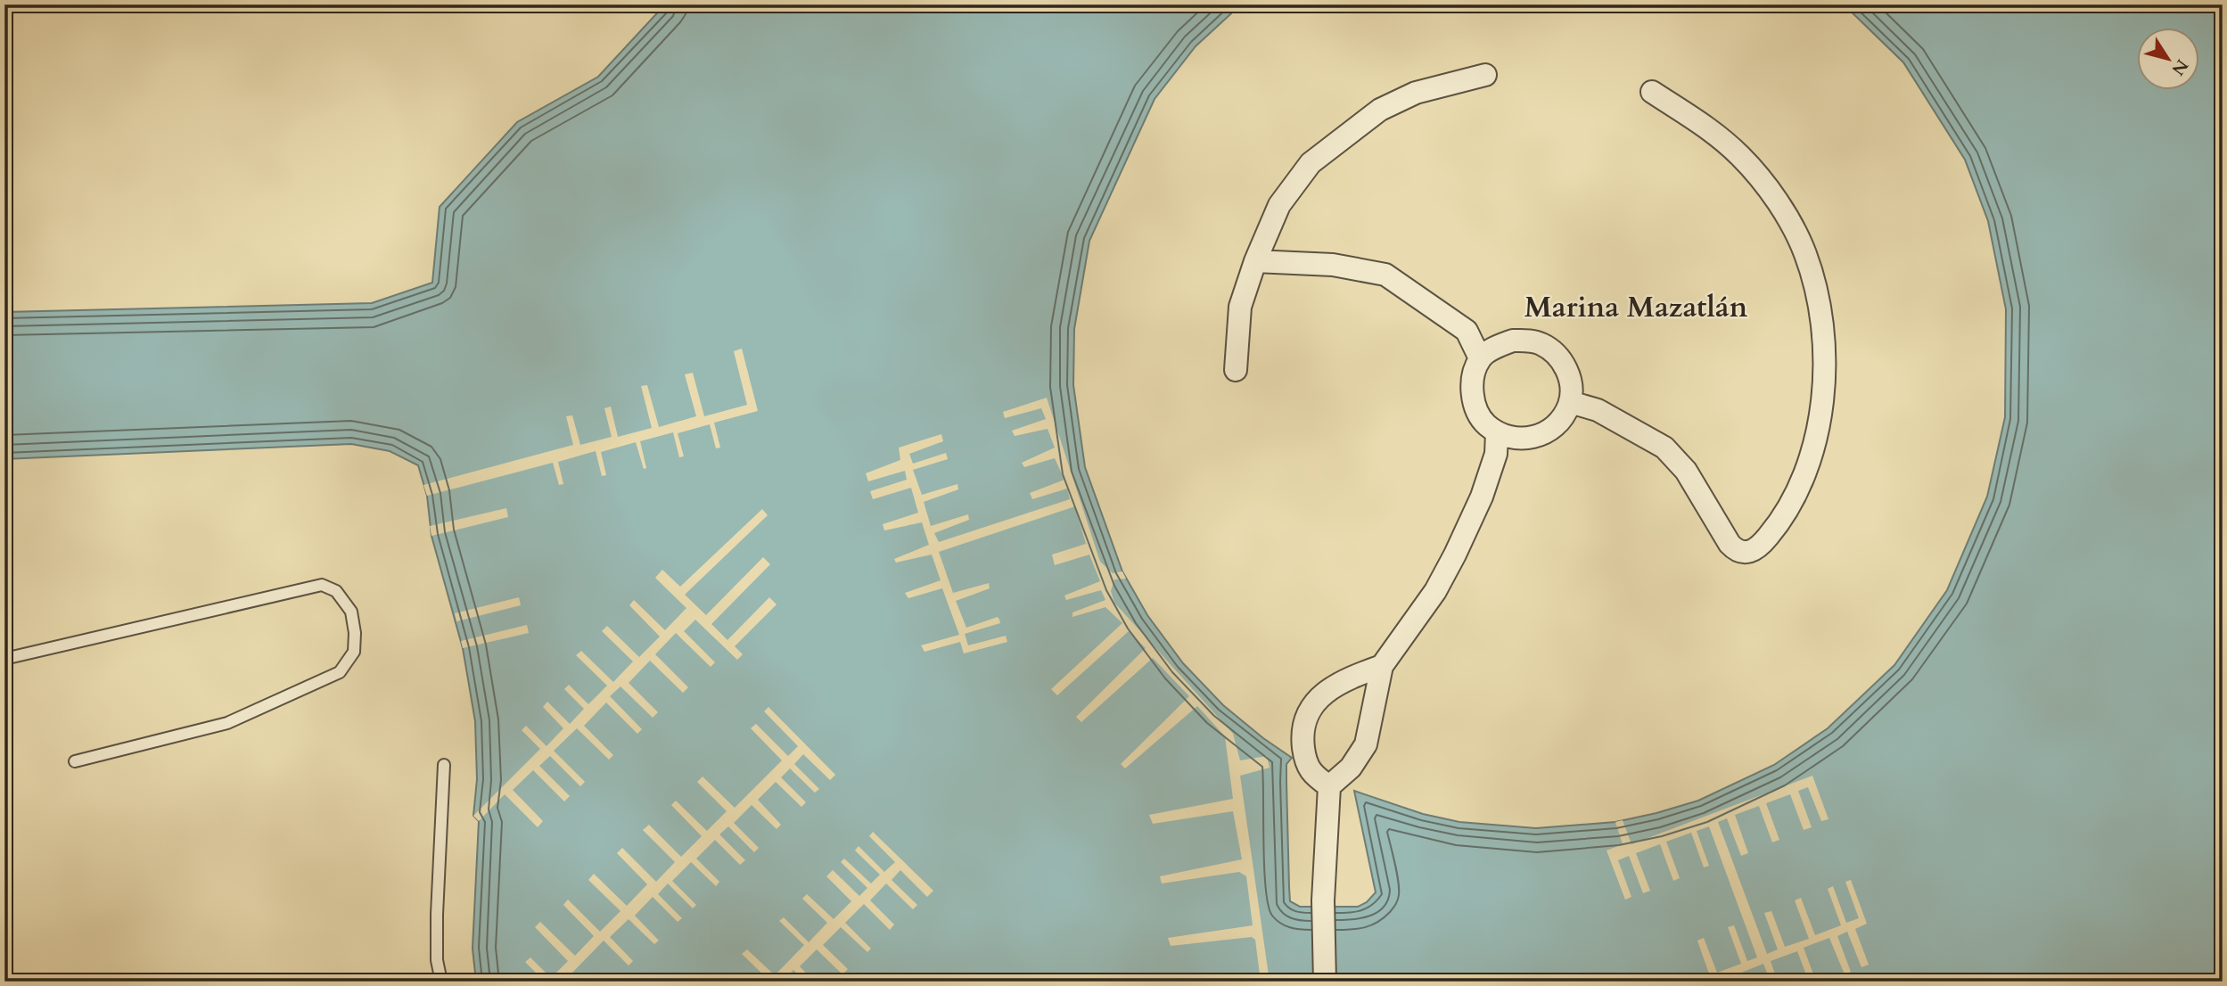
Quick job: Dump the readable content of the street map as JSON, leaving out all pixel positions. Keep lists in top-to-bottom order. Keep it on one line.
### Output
{"districts":["Marina Mazatlán"],"north":"bottom right"}
